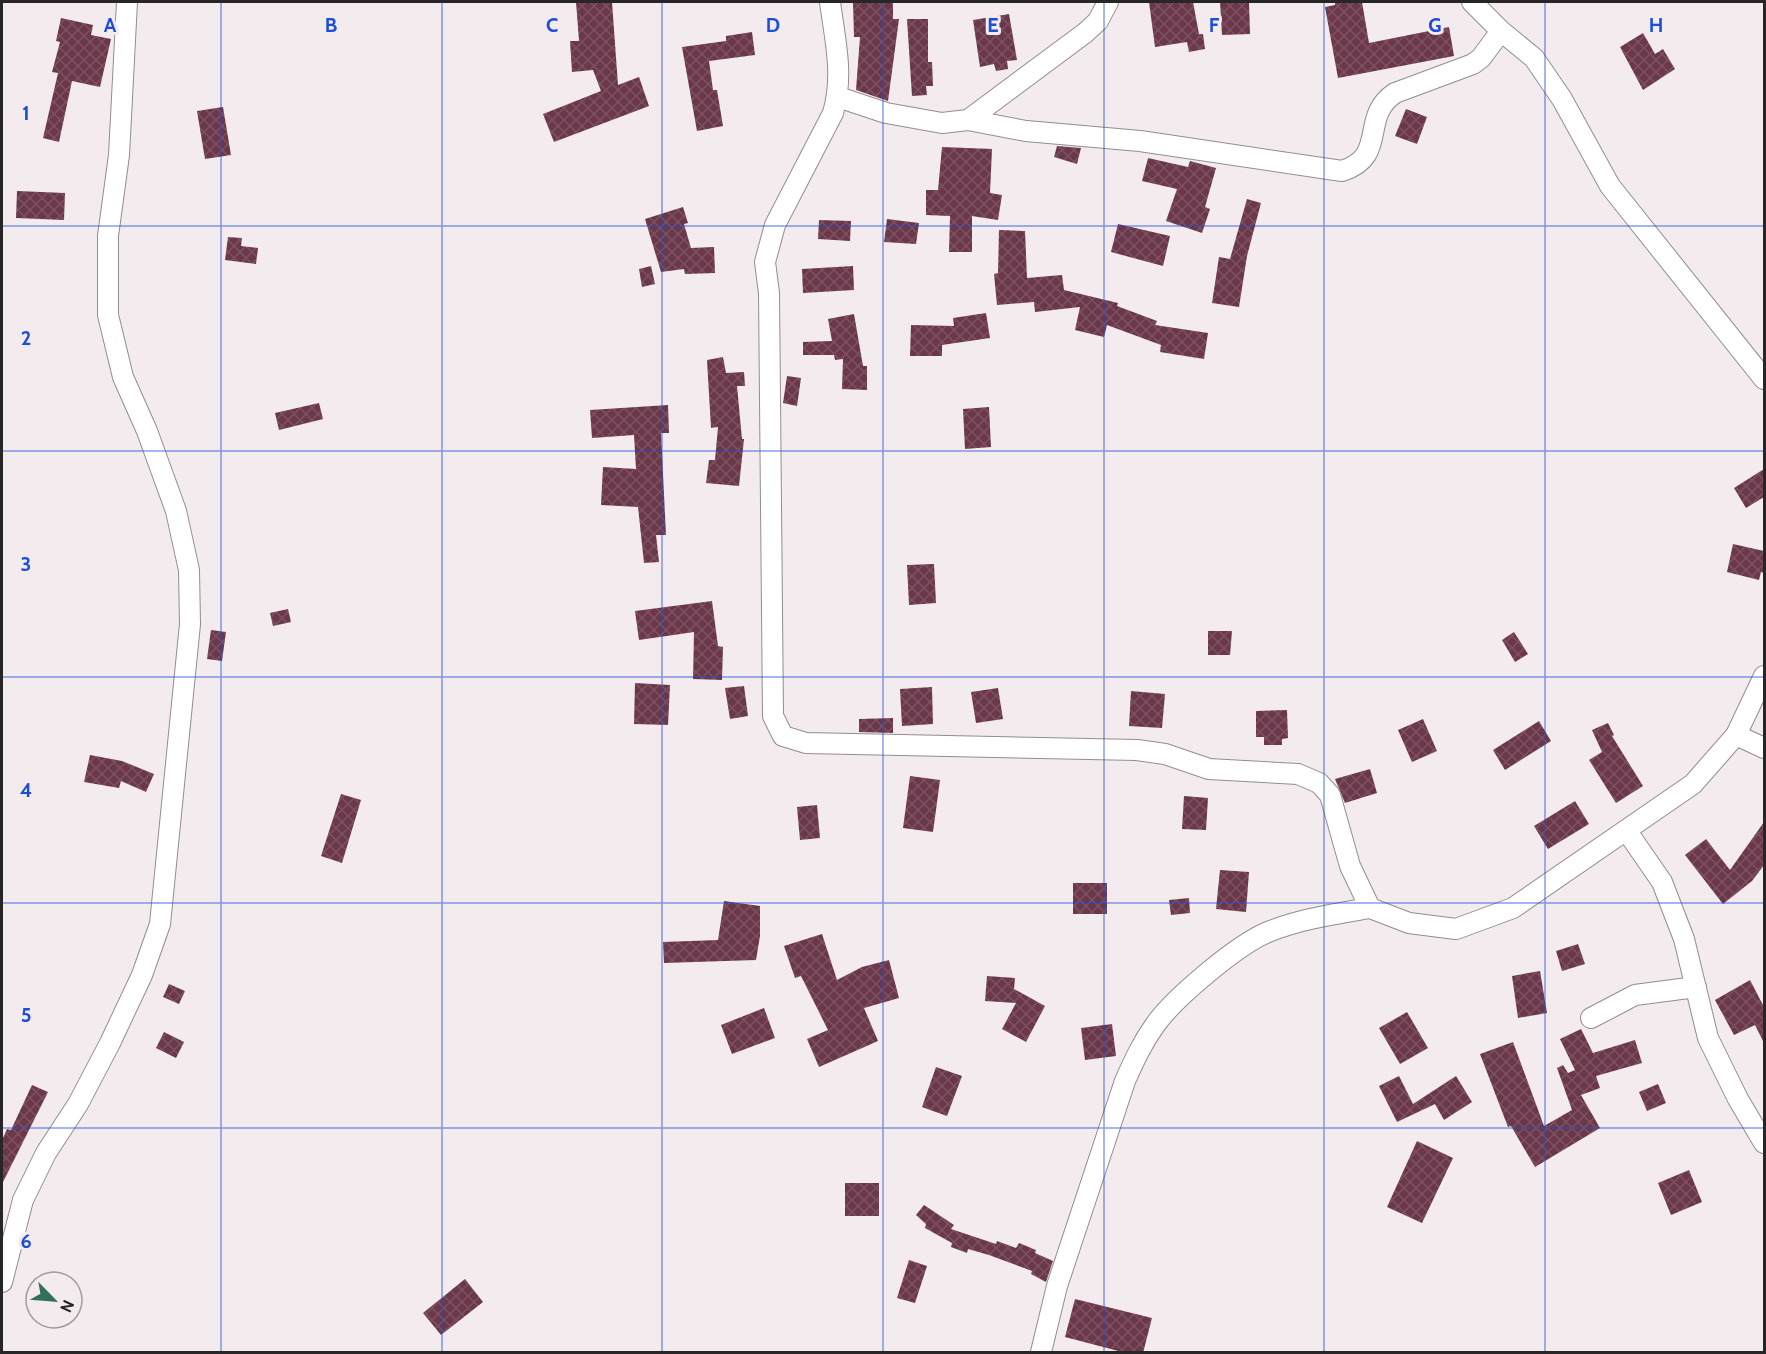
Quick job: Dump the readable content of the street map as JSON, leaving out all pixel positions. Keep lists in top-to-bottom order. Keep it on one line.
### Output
{"north":"bottom right","grid":{"columns":["A","B","C","D","E","F","G","H"],"rows":["1","2","3","4","5","6"]}}
